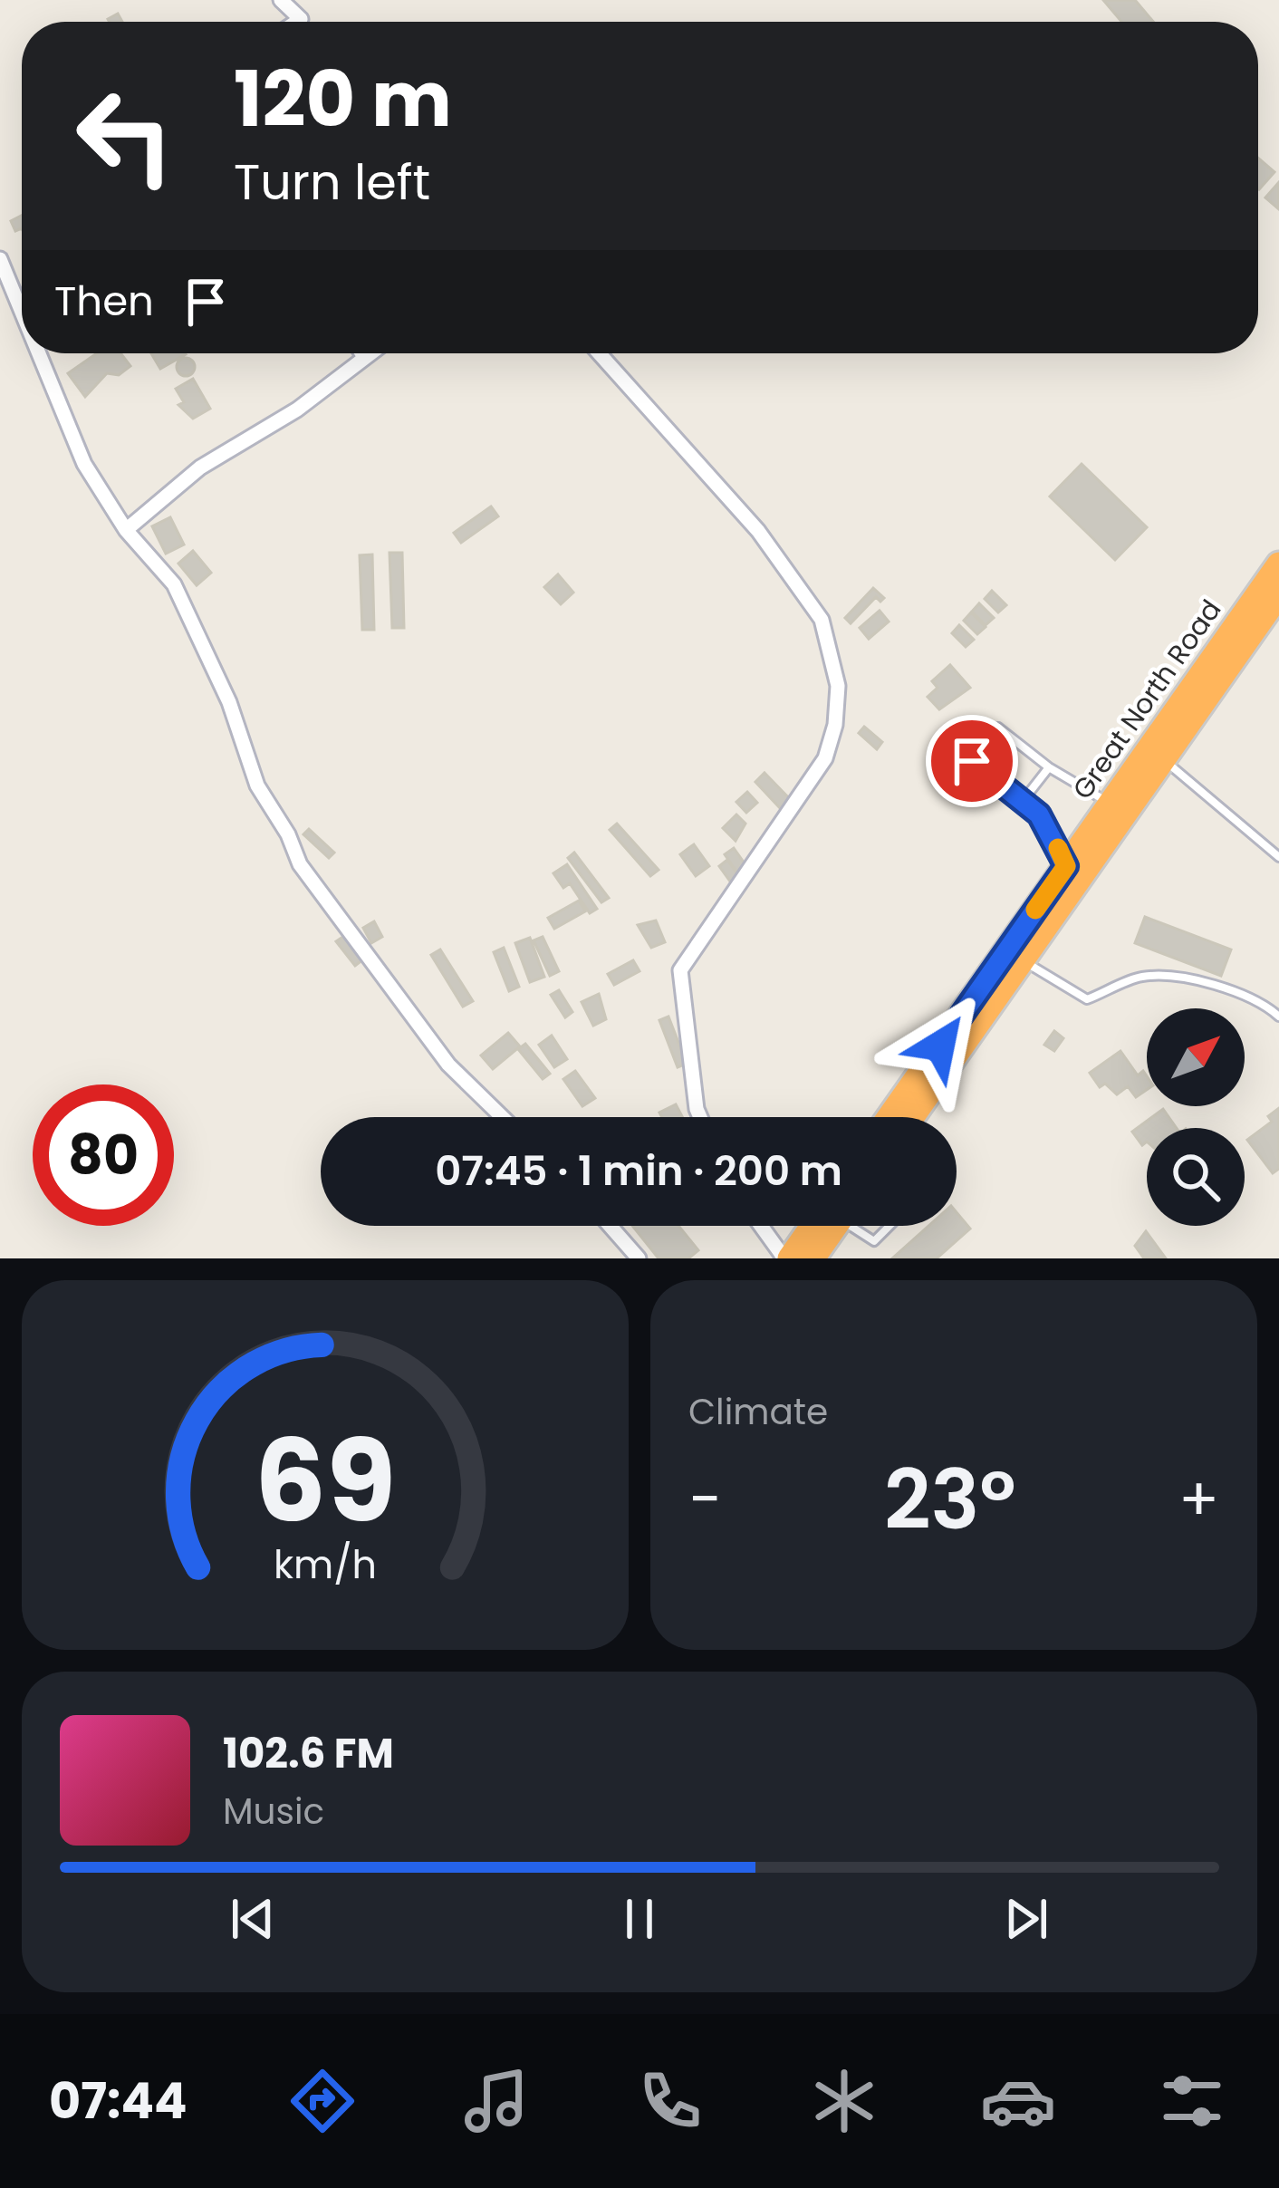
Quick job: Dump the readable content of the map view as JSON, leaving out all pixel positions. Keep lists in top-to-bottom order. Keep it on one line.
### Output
{"streets":{"highway":["Great North Road"]},"north":"top right","page":{"turn":["120 m","Turn left"],"then":"Then","limit":"80","trip":"07:45 · 1 min · 200 m","tile":"Climate","heat":["−","23°","+"],"song":["102.6 FM","Music"],"tabs":"07:44","gauge":["69","km/h"]}}
